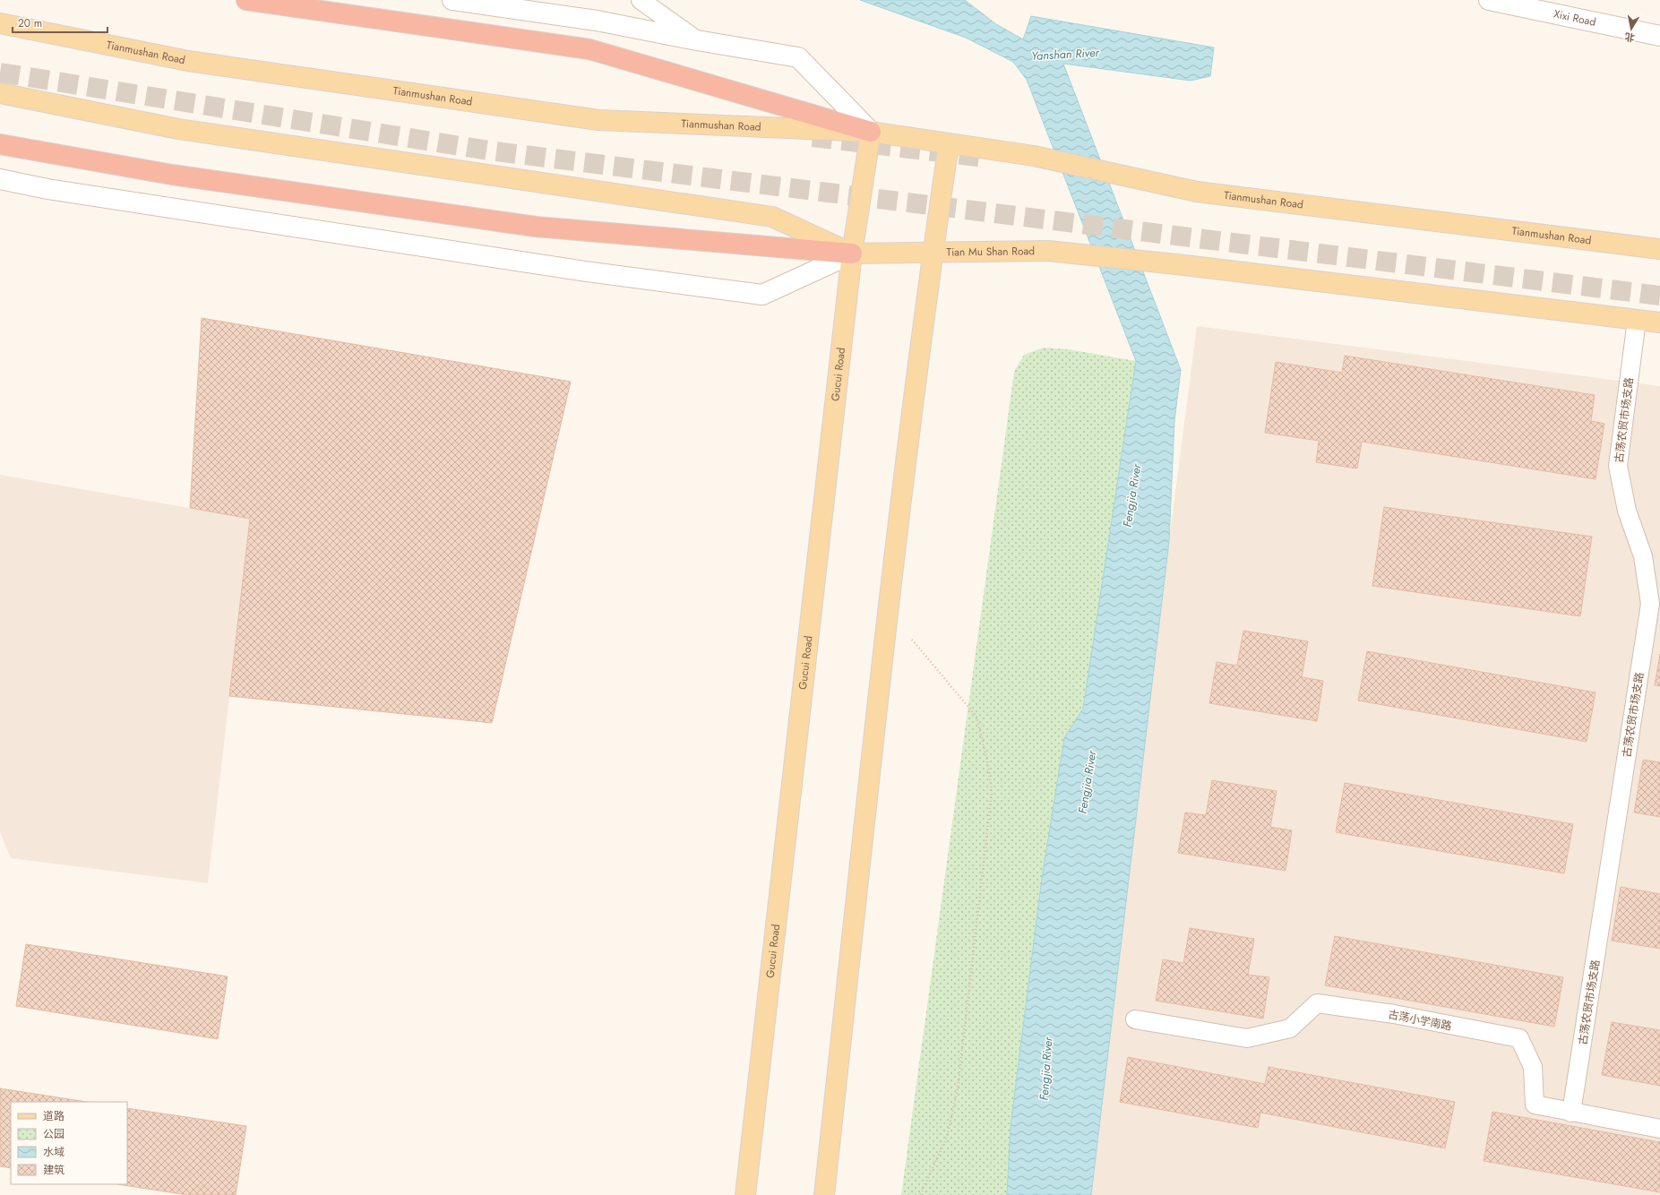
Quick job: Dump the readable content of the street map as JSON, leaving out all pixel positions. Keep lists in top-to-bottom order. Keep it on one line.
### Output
{"streets":{"main road":["Xixi Road","Tianmushan Road","Tian Mu Shan Road","Gucui Road"],"lane":["古荡农贸市场支路","古荡小学南路"]},"crossings":[["Tianmushan Road","Gucui Road"],["Tian Mu Shan Road","古荡农贸市场支路"],["古荡农贸市场支路","古荡小学南路"]],"water":["Yanshan River","Fengjia River"],"legend":["道路","公园","水域","建筑"],"scale_bar":"20 m","north":"bottom"}
